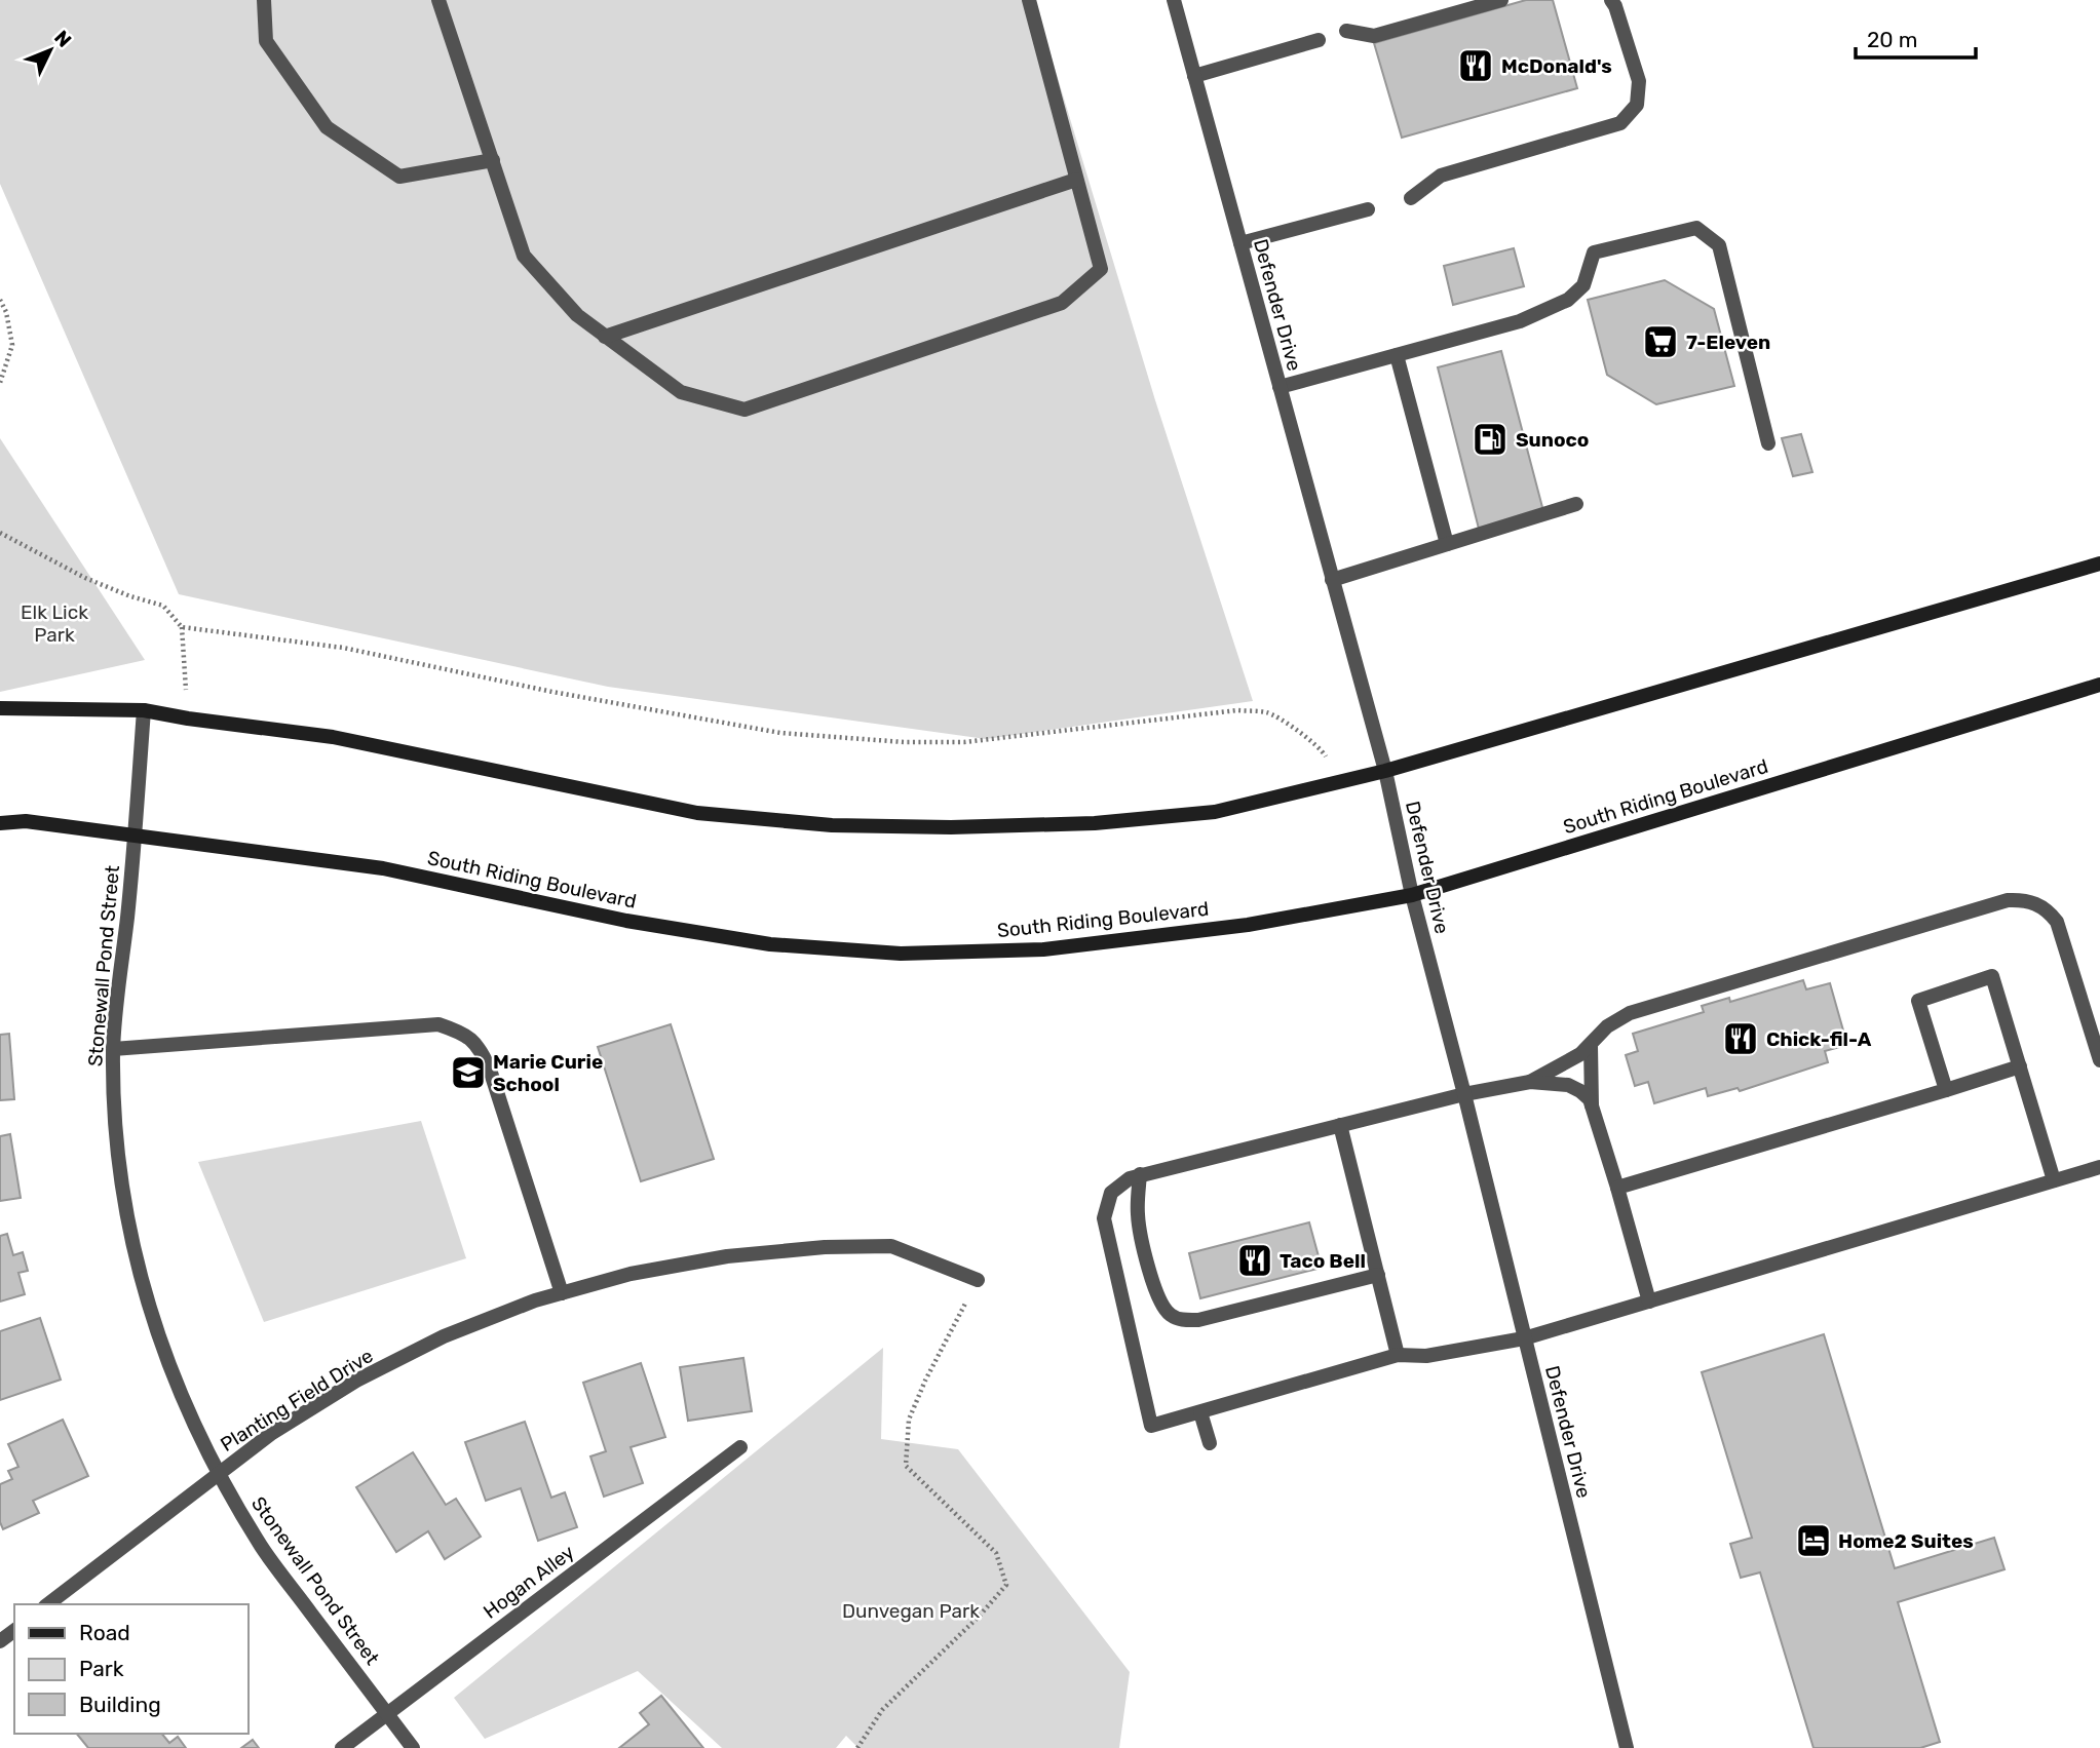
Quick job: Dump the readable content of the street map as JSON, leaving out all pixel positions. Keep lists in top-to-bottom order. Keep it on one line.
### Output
{"streets":{"street":["Defender Drive","South Riding Boulevard","Stonewall Pond Street","Planting Field Drive","Hogan Alley"]},"crossings":[["Defender Drive","South Riding Boulevard"],["South Riding Boulevard","Stonewall Pond Street"],["Stonewall Pond Street","Planting Field Drive"],["Stonewall Pond Street","Hogan Alley"]],"parks":["Elk Lick Park","Dunvegan Park"],"places":{"restaurant":["McDonald's","Chick-fil-A","Taco Bell"],"supermarket":["7-Eleven"],"fuel station":["Sunoco"],"school or university":["Marie Curie School"],"hotel":["Home2 Suites"]},"legend":["Road","Park","Building"],"scale_bar":"20 m","north":"top right"}
